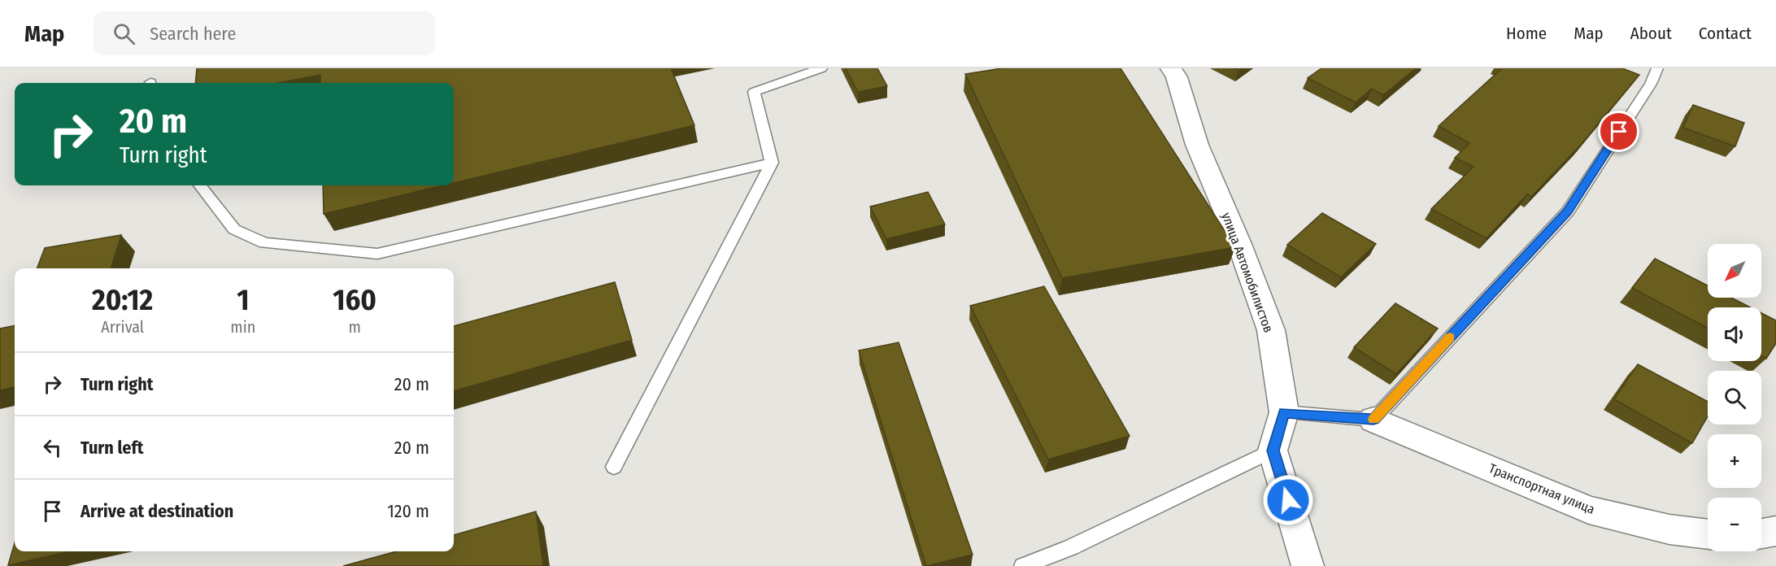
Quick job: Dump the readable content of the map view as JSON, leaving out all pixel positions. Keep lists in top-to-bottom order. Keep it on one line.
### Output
{"streets":{"street":["улица Автомобилистов","Транспортная улица"]},"north":"bottom left","page":{"header":"Map","search":"Search here","nav":["Home","Map","About","Contact"],"turn":["20 m","Turn right"],"map_buttons":["+","−"],"eta":["20:12","Arrival","1","min","160","m"],"list":[{"name":"Turn right","value":"20 m"},{"name":"Turn left","value":"20 m"},{"name":"Arrive at destination","value":"120 m"}]}}
